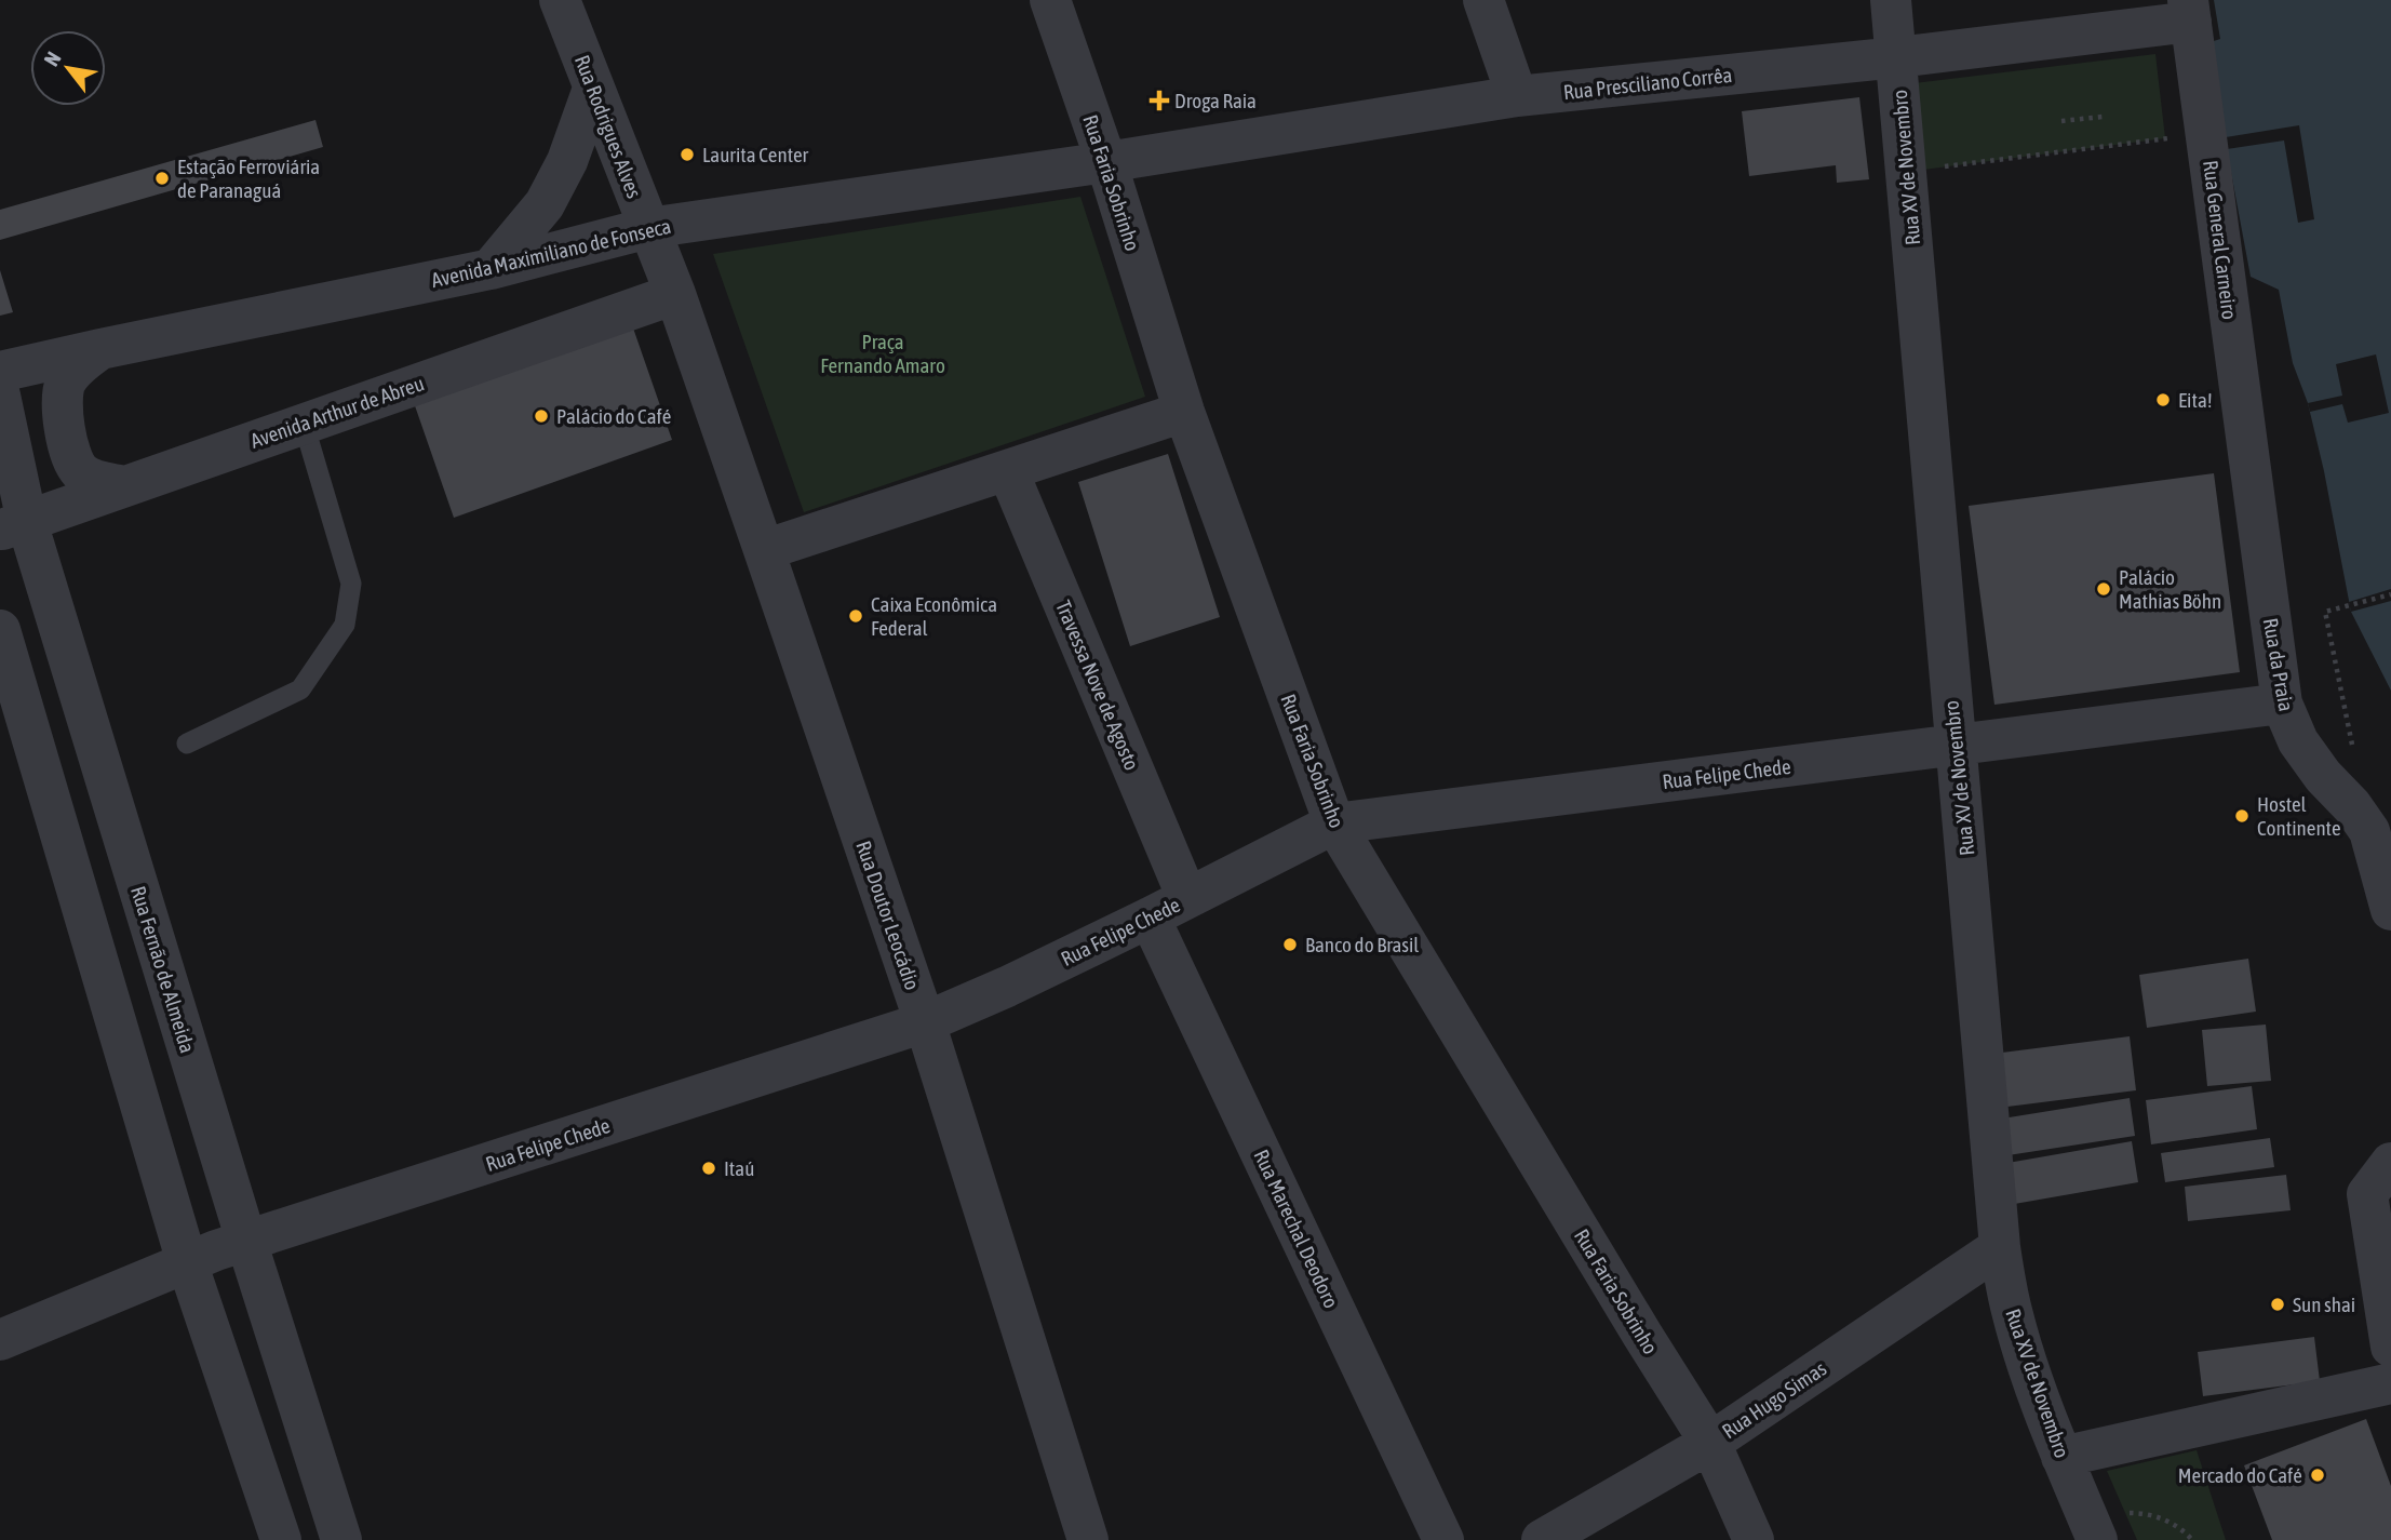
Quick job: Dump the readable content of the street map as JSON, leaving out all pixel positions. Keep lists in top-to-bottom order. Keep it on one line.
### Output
{"streets":{"street":["Rua Presciliano Corrêa","Rua Rodrigues Alves","Rua XV de Novembro","Rua Faria Sobrinho","Rua General Carneiro","Avenida Maximiliano de Fonseca","Avenida Arthur de Abreu","Rua da Praia","Travessa Nove de Agosto","Rua Felipe Chede","Rua Doutor Leocádio","Rua Fernão de Almeida","Rua Marechal Deodoro","Rua Hugo Simas"]},"crossings":[["Rua Presciliano Corrêa","Rua XV de Novembro"],["Rua Presciliano Corrêa","Rua Faria Sobrinho"],["Rua Presciliano Corrêa","Rua General Carneiro"],["Rua Presciliano Corrêa","Avenida Maximiliano de Fonseca"],["Rua Rodrigues Alves","Avenida Maximiliano de Fonseca"],["Rua Rodrigues Alves","Avenida Arthur de Abreu"],["Rua Rodrigues Alves","Rua Doutor Leocádio"],["Rua XV de Novembro","Rua Felipe Chede"],["Rua XV de Novembro","Rua Hugo Simas"],["Rua Faria Sobrinho","Avenida Maximiliano de Fonseca"],["Rua Faria Sobrinho","Rua Felipe Chede"],["Rua Faria Sobrinho","Rua Hugo Simas"],["Rua General Carneiro","Rua da Praia"],["Avenida Arthur de Abreu","Rua Doutor Leocádio"],["Avenida Arthur de Abreu","Rua Fernão de Almeida"],["Rua da Praia","Rua Felipe Chede"],["Travessa Nove de Agosto","Rua Felipe Chede"],["Rua Felipe Chede","Rua Doutor Leocádio"],["Rua Felipe Chede","Rua Fernão de Almeida"],["Rua Felipe Chede","Rua Marechal Deodoro"]],"parks":["Praça Fernando Amaro"],"places":{"health":["Droga Raia"],"other":["Laurita Center","Estação Ferroviária de Paranaguá","Eita!","Palácio do Café","Palácio Mathias Böhn","Caixa Econômica Federal","Hostel Continente","Banco do Brasil","Itaú","Sun shai","Mercado do Café"]},"north":"top left"}
